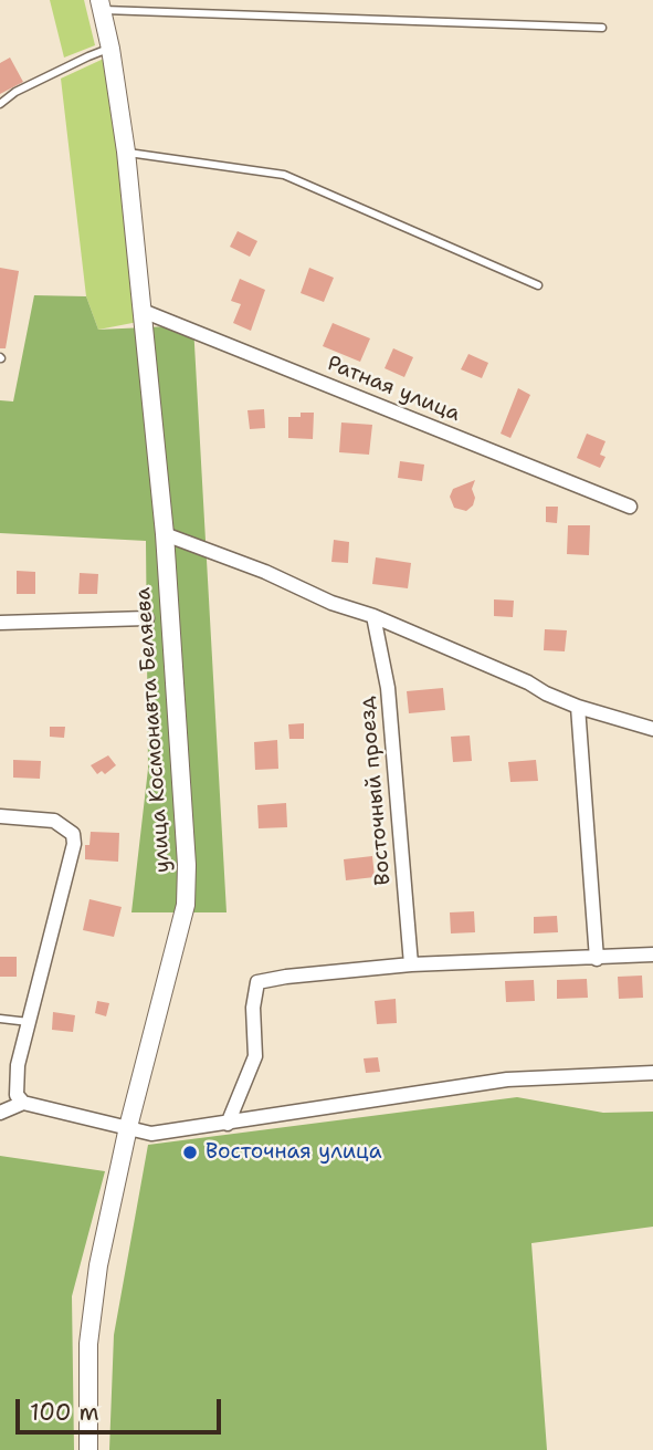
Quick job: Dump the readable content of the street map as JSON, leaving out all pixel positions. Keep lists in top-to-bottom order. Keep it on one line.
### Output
{"streets":{"street":["Ратная улица","улица Космонавта Беляева","Восточный проезд"]},"crossings":[["Ратная улица","улица Космонавта Беляева"]],"places":["Восточная улица"],"scale_bar":"100 m"}
